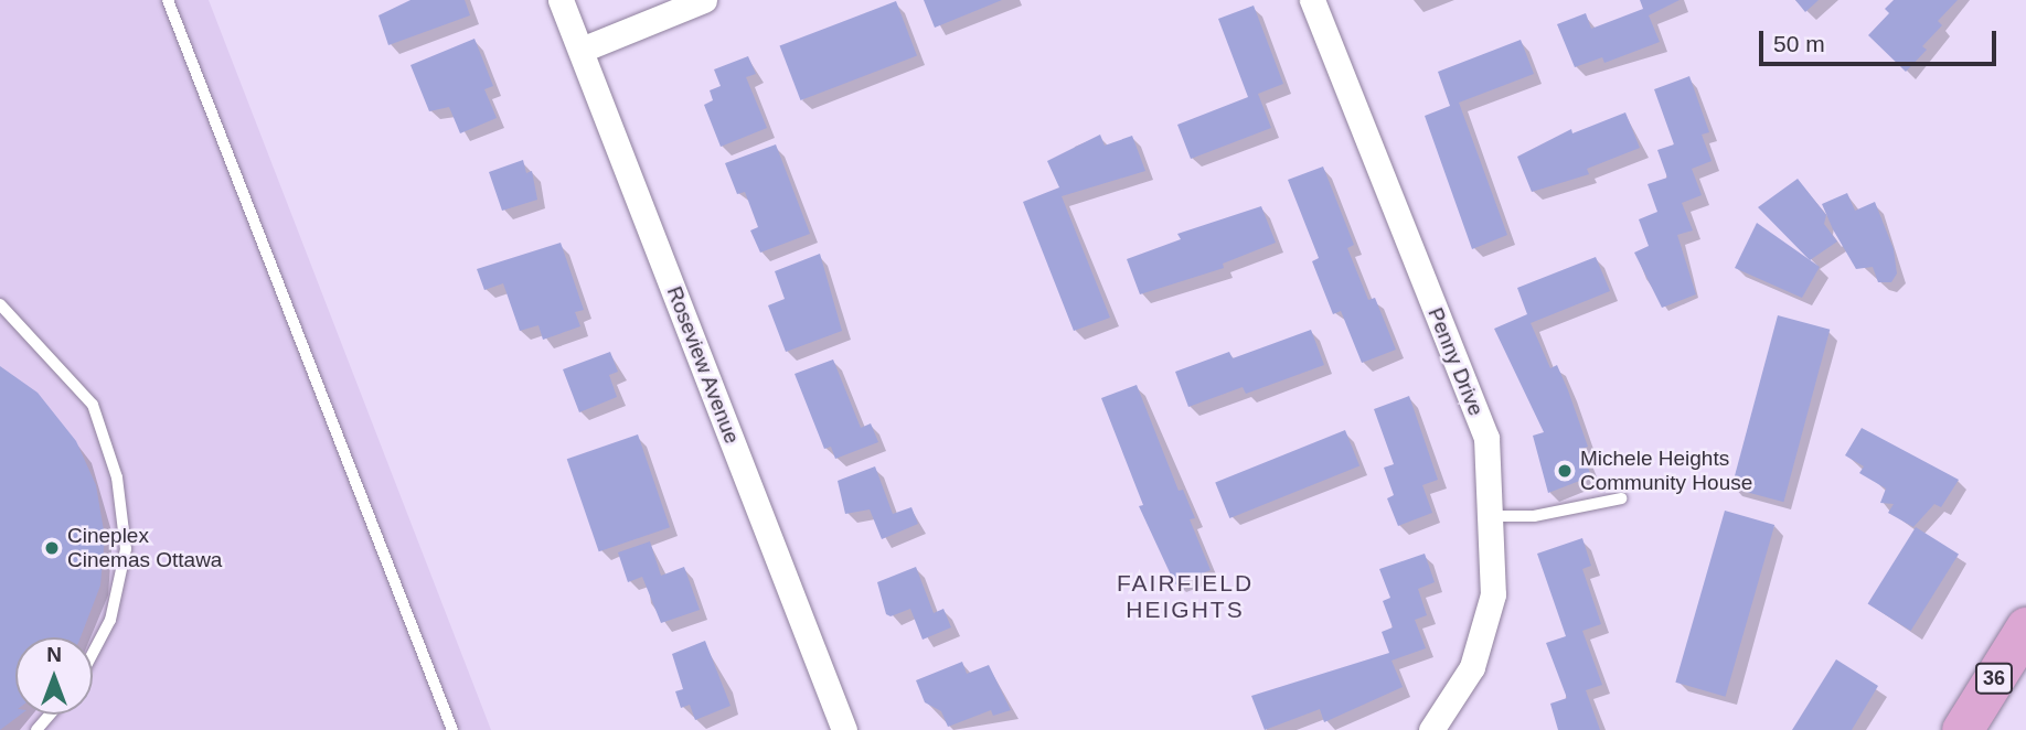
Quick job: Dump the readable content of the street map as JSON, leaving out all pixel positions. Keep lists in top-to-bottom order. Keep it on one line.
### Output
{"streets":{"main road":["36"],"street":["Penny Drive","Roseview Avenue"]},"districts":["FAIRFIELD HEIGHTS"],"places":["Michele Heights Community House","Cineplex Cinemas Ottawa"],"scale_bar":"50 m","north":"top"}
